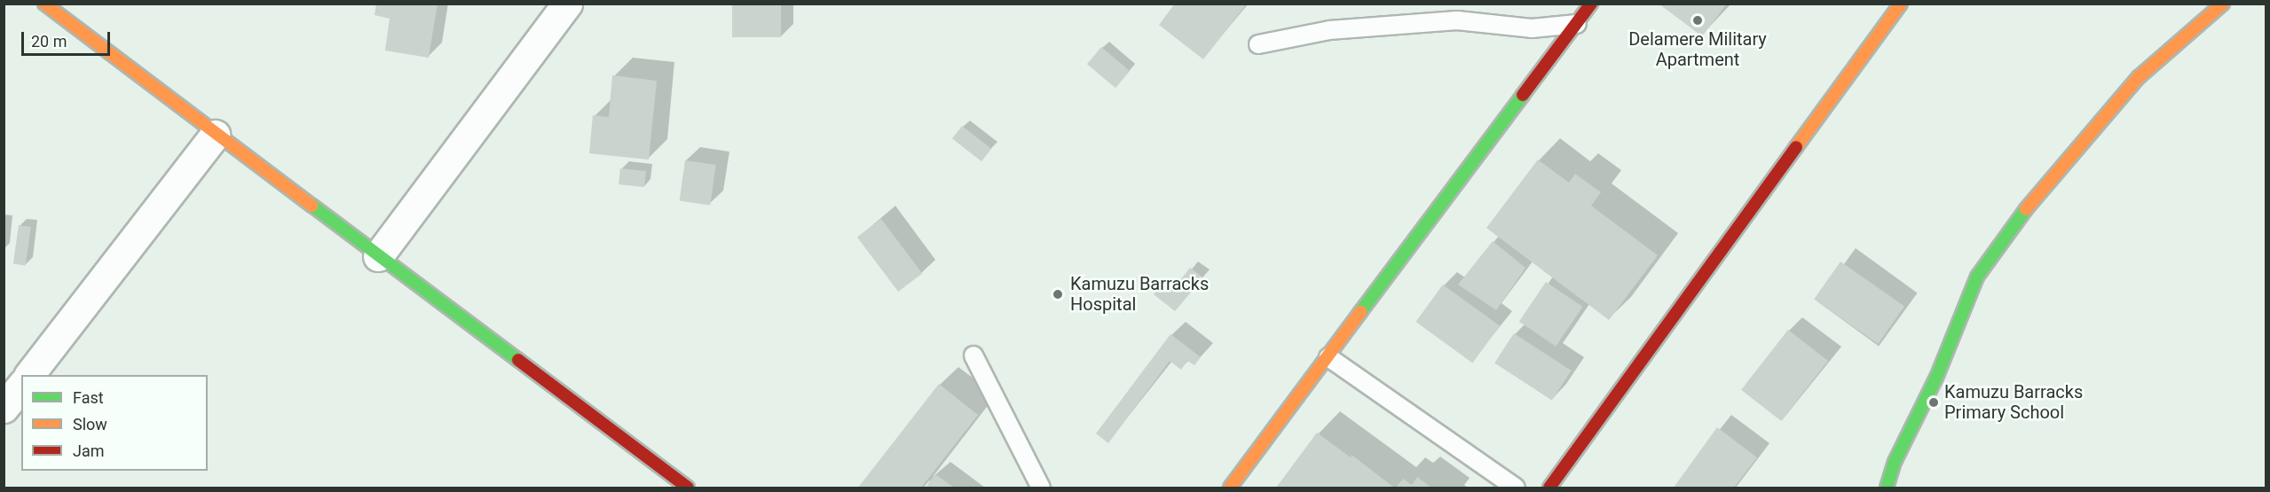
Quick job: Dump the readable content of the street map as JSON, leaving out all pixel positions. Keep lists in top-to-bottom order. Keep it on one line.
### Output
{"places":["Delamere Military Apartment","Kamuzu Barracks Hospital","Kamuzu Barracks Primary School"],"legend":["Fast","Slow","Jam"],"scale_bar":"20 m"}
